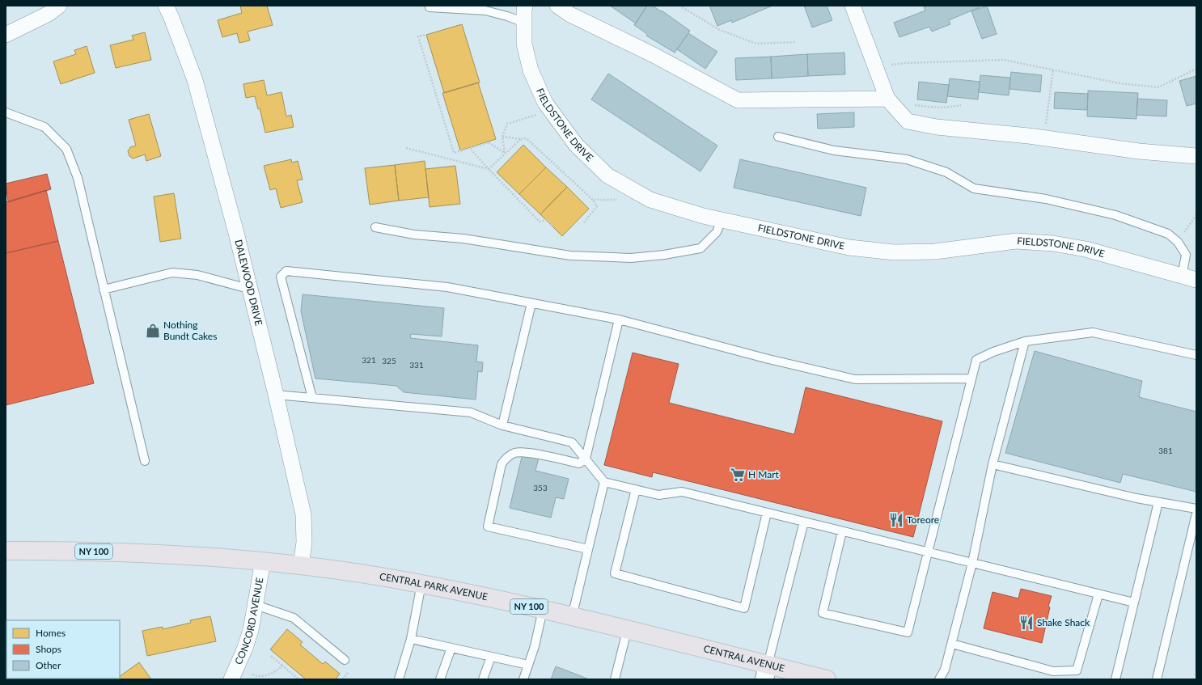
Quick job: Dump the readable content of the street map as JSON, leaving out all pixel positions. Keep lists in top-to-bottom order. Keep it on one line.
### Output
{"streets":{"main road":["NY 100","CENTRAL PARK AVENUE","CENTRAL AVENUE"],"street":["FIELDSTONE DRIVE","DALEWOOD DRIVE","CONCORD AVENUE"]},"crossings":[["DALEWOOD DRIVE","CENTRAL PARK AVENUE"],["CENTRAL PARK AVENUE","CONCORD AVENUE"],["CENTRAL PARK AVENUE","CENTRAL AVENUE"]],"places":{"shop":["Nothing Bundt Cakes"],"supermarket":["H Mart"],"restaurant":["Toreore","Shake Shack"]},"house_numbers":["321","325","331","381","353"],"legend":["Homes","Shops","Other"]}
